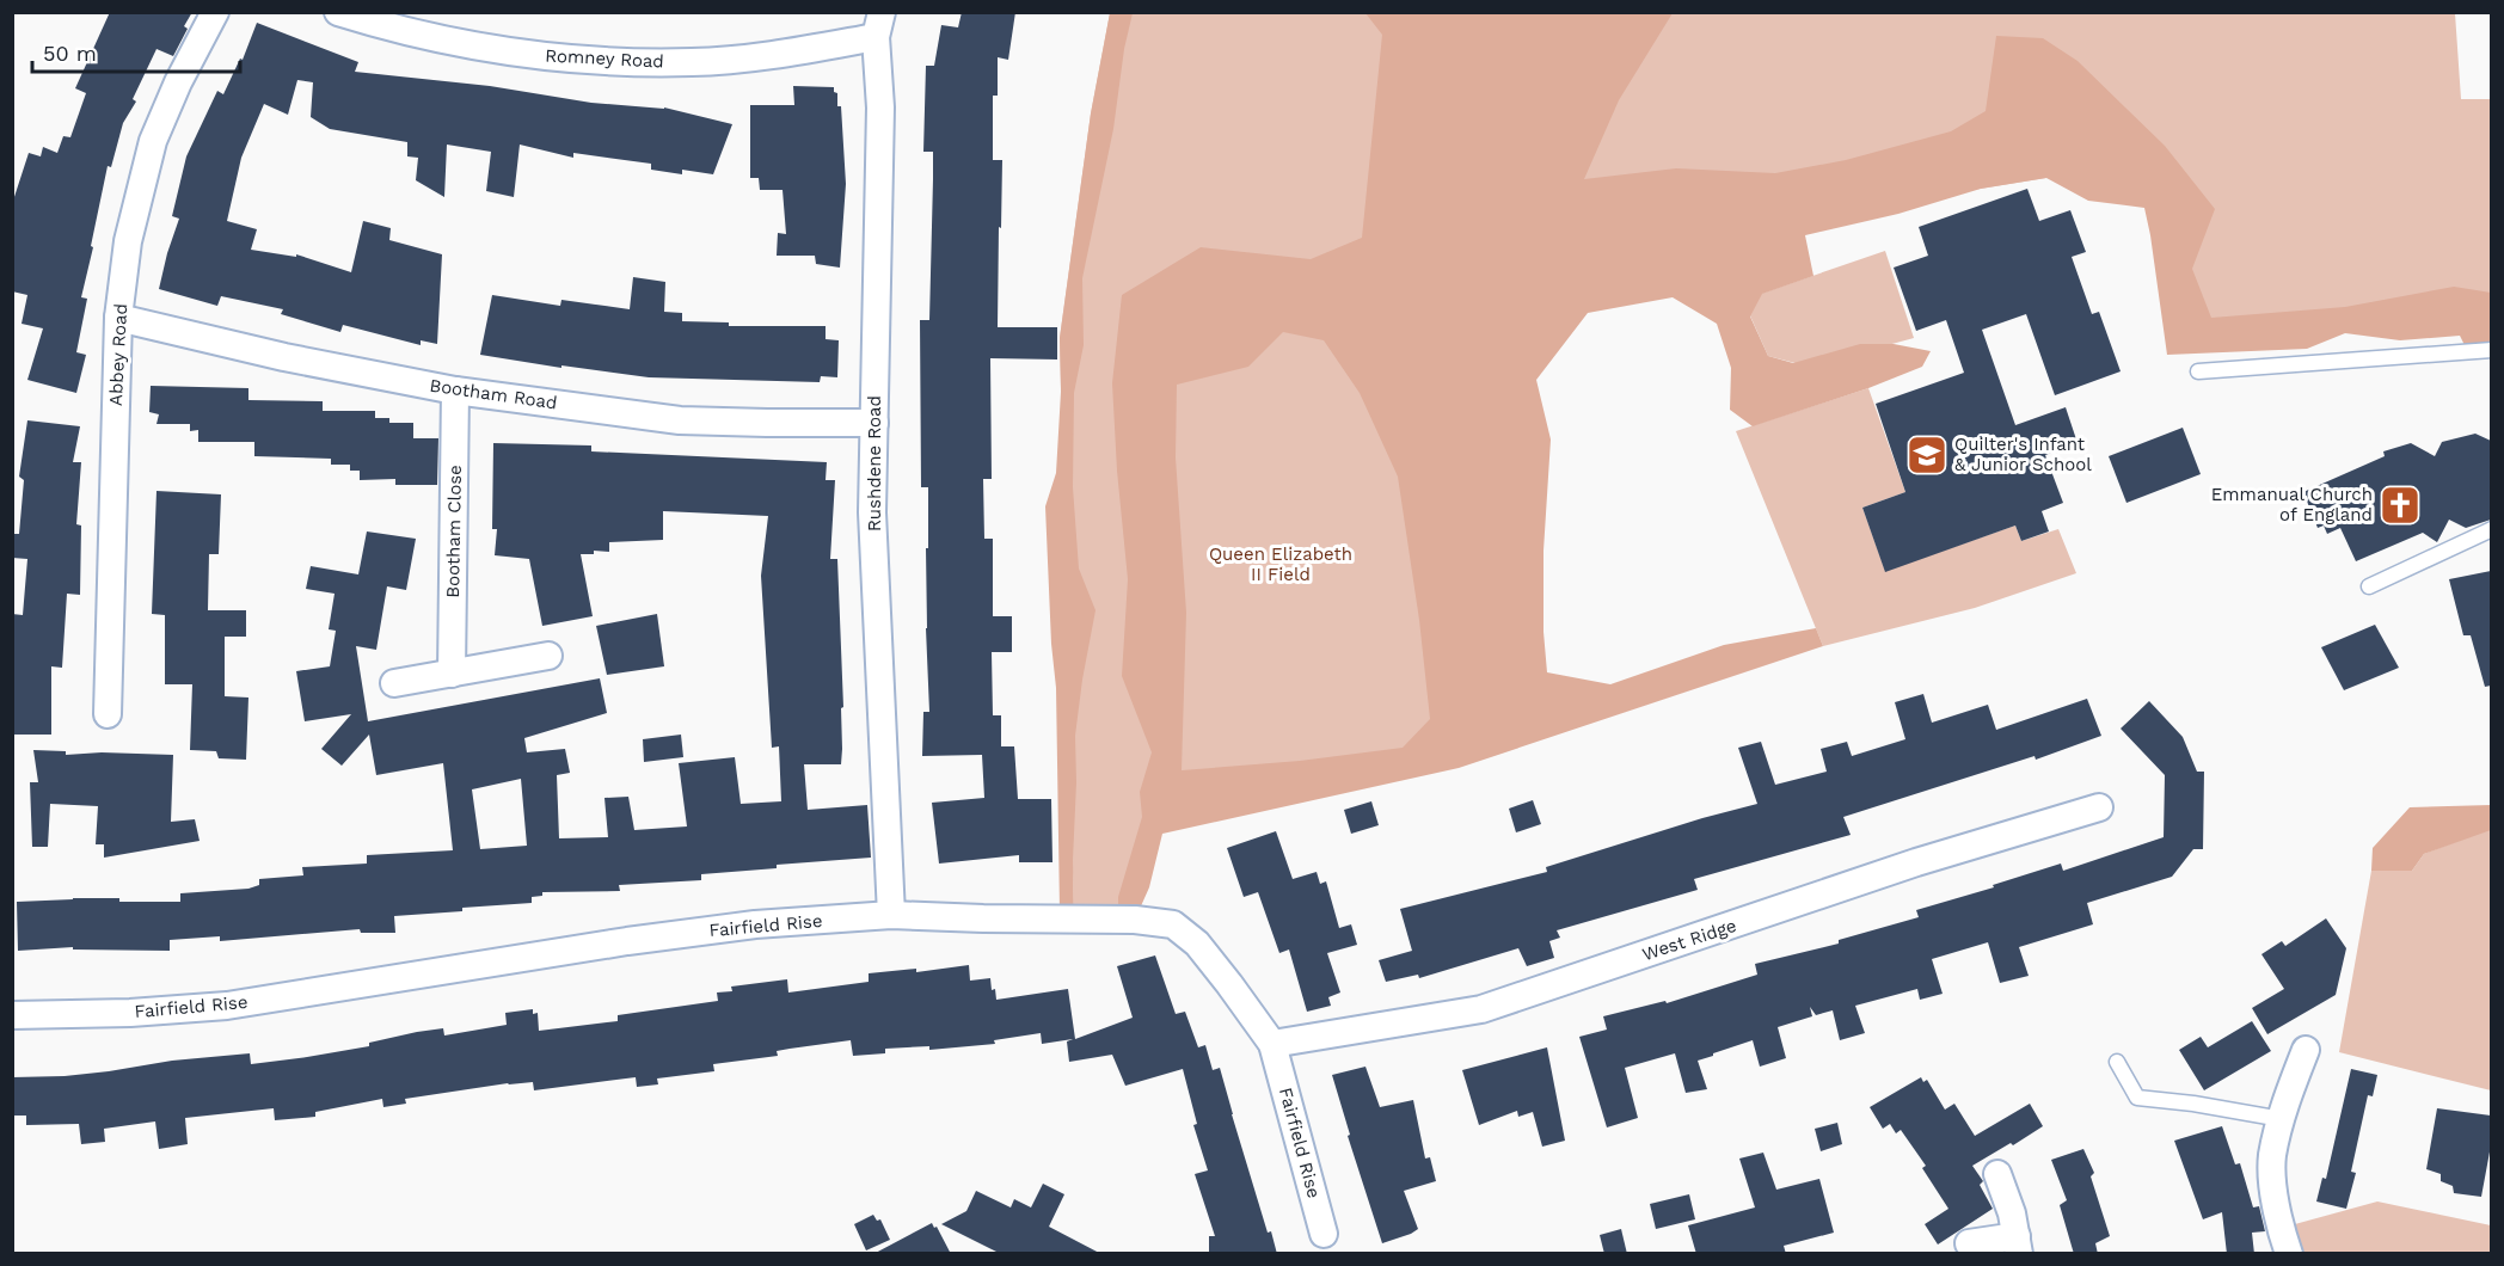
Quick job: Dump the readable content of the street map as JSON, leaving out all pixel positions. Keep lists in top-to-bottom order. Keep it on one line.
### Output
{"streets":{"street":["Romney Road","Abbey Road","Bootham Road","Rushdene Road","Bootham Close","Fairfield Rise","West Ridge"]},"crossings":[["Romney Road","Rushdene Road"],["Abbey Road","Bootham Road"],["Bootham Road","Rushdene Road"],["Bootham Road","Bootham Close"],["Rushdene Road","Fairfield Rise"],["Fairfield Rise","West Ridge"]],"parks":["Queen Elizabeth II Field"],"places":{"school or university":["Quilter's Infant & Junior School"],"church":["Emmanual Church of England"]},"scale_bar":"50 m"}
